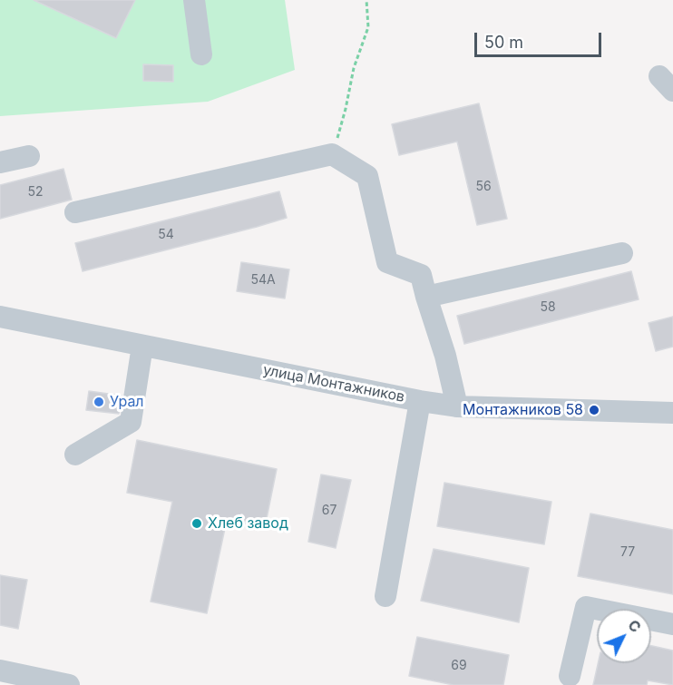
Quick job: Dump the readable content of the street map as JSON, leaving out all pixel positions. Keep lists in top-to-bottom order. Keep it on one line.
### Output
{"streets":{"street":["улица Монтажников"]},"places":["Урал","Монтажников 58","Хлеб завод"],"house_numbers":["56","52","54","54А","58","67","77","69"],"scale_bar":"50 m","north":"top right"}
